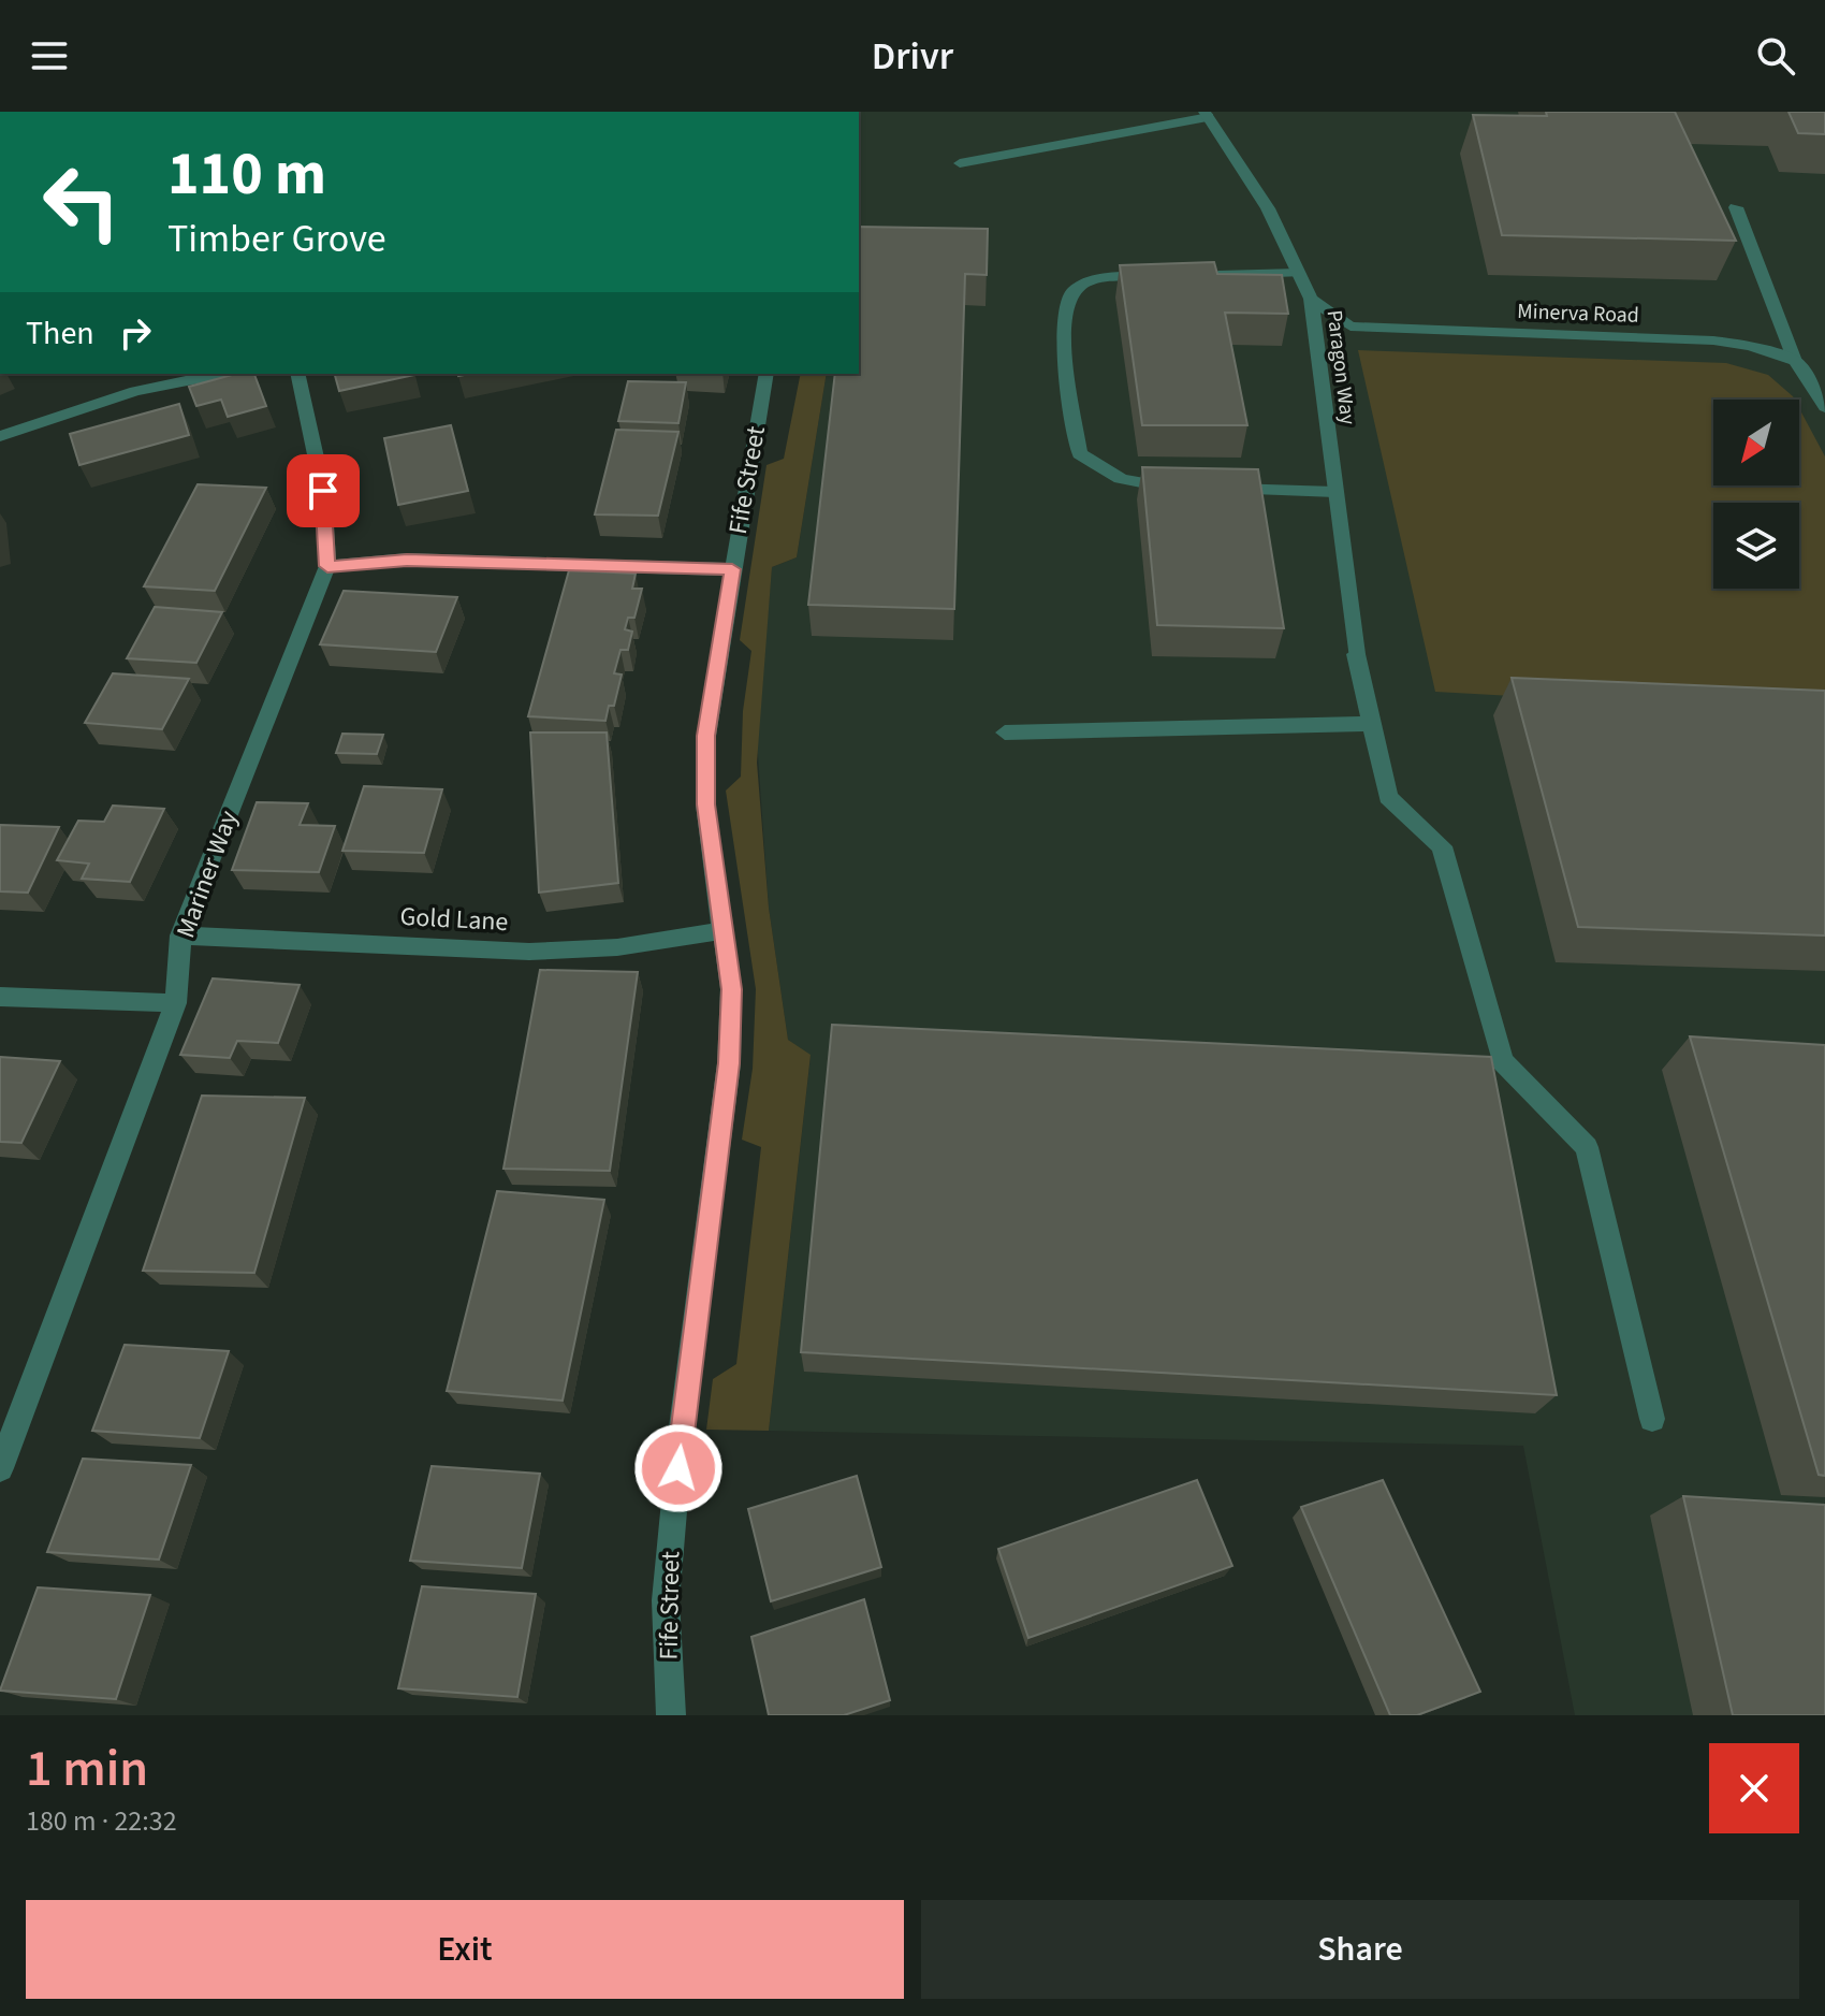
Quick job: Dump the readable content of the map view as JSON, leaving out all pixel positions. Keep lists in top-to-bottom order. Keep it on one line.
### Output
{"streets":{"street":["Minerva Road","Paragon Way","Fife Street","Mariner Way","Gold Lane"]},"crossings":[["Minerva Road","Paragon Way"],["Fife Street","Gold Lane"],["Mariner Way","Gold Lane"]],"north":"bottom left","page":{"header":"Drivr","turn":["110 m","Timber Grove"],"then":"Then","heading":["1 min","180 m · 22:32"],"buttons":["Exit","Share"]}}
